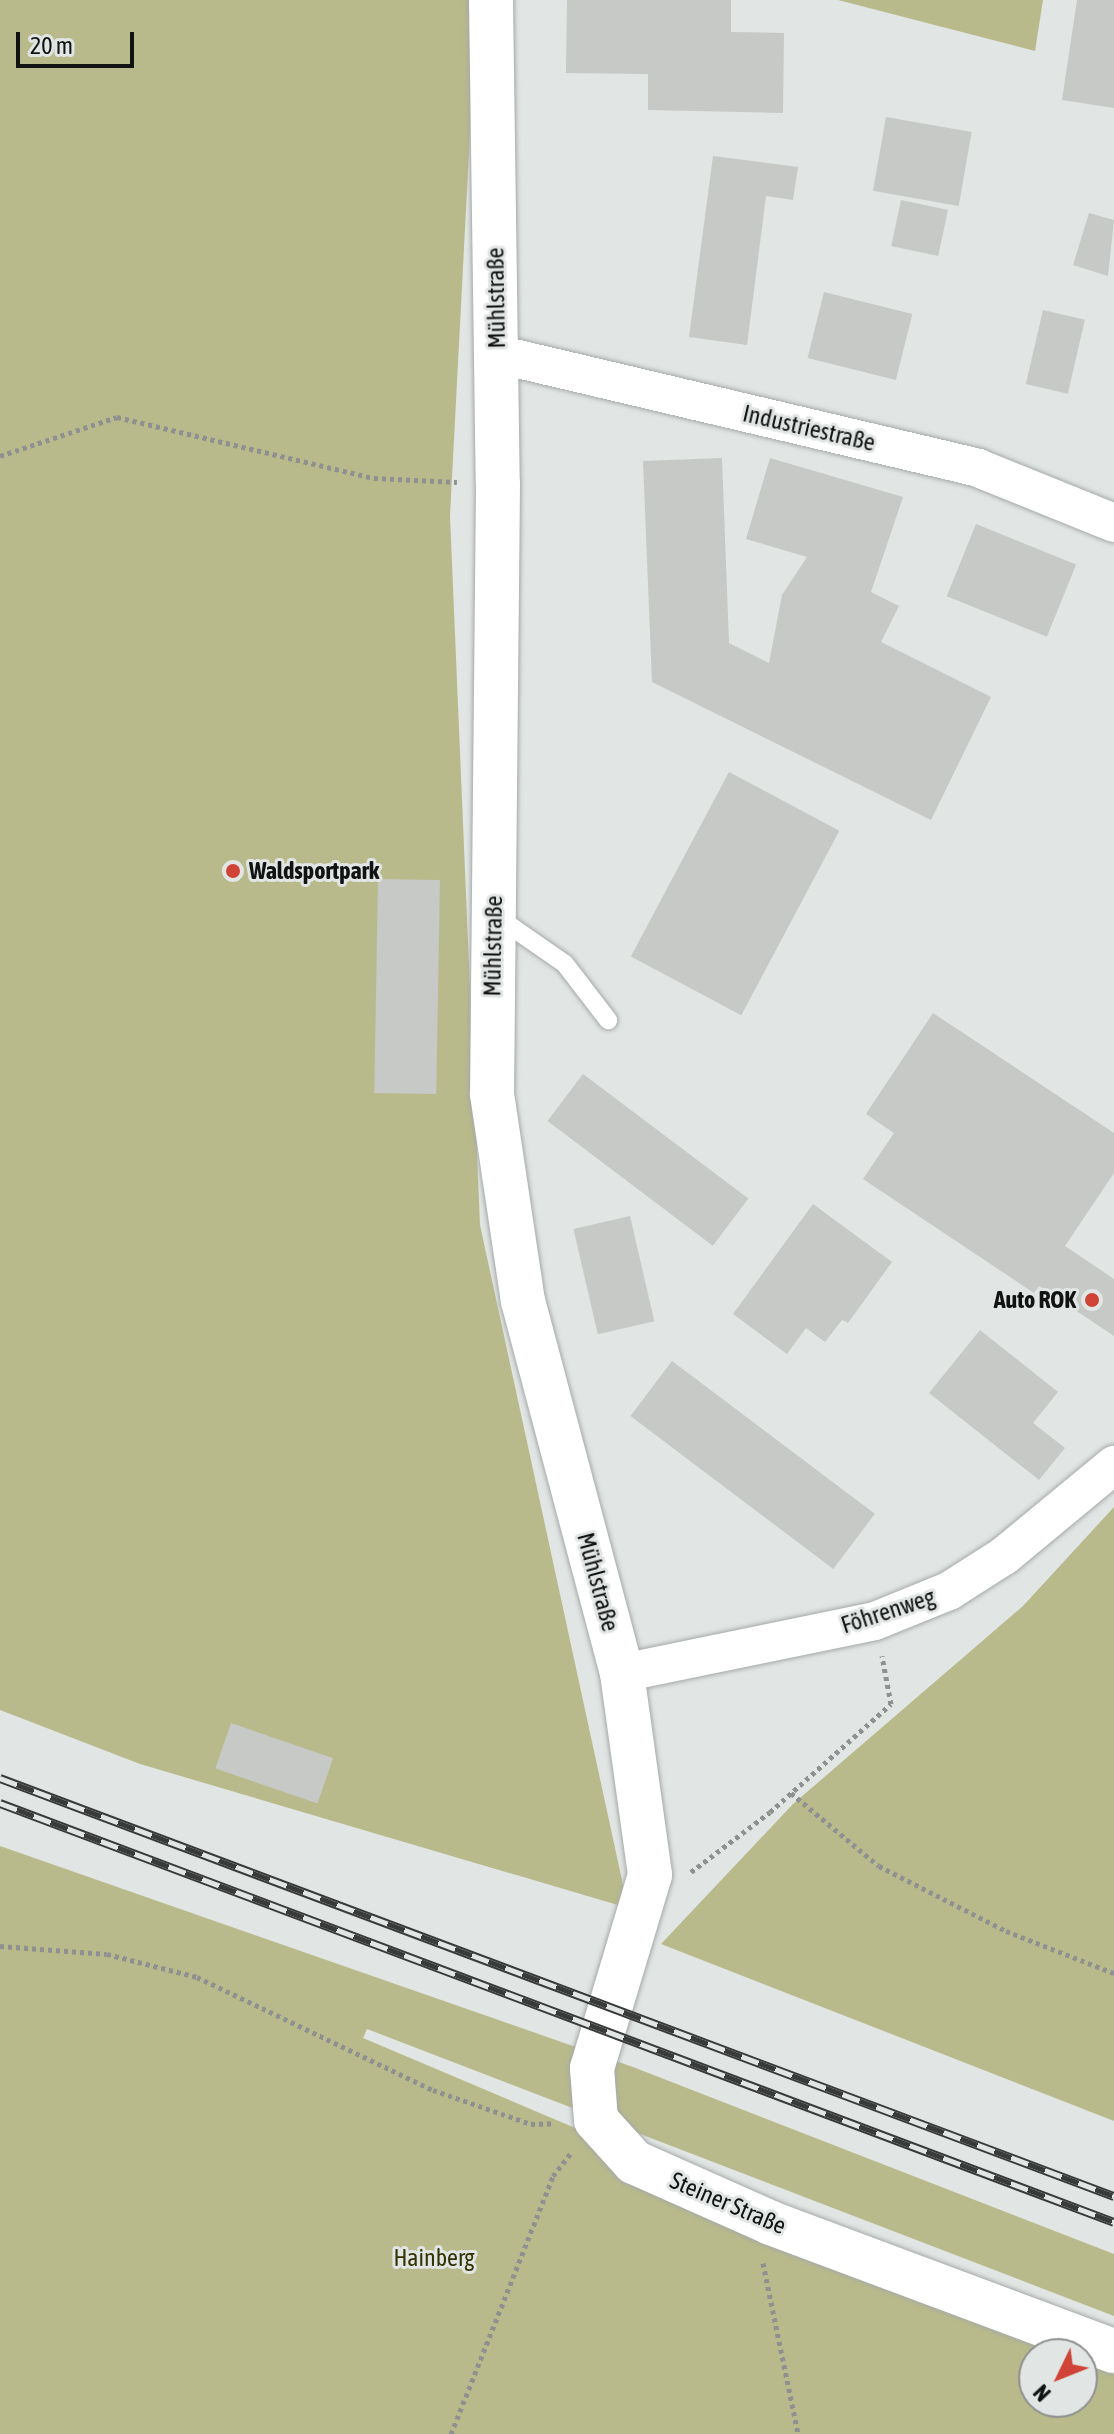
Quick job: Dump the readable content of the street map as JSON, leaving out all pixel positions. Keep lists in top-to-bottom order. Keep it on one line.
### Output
{"streets":{"street":["Mühlstraße","Industriestraße","Föhrenweg","Steiner Straße"]},"crossings":[["Mühlstraße","Industriestraße"],["Mühlstraße","Föhrenweg"]],"parks":["Hainberg"],"places":["Waldsportpark","Auto ROK"],"scale_bar":"20 m","north":"bottom left"}
